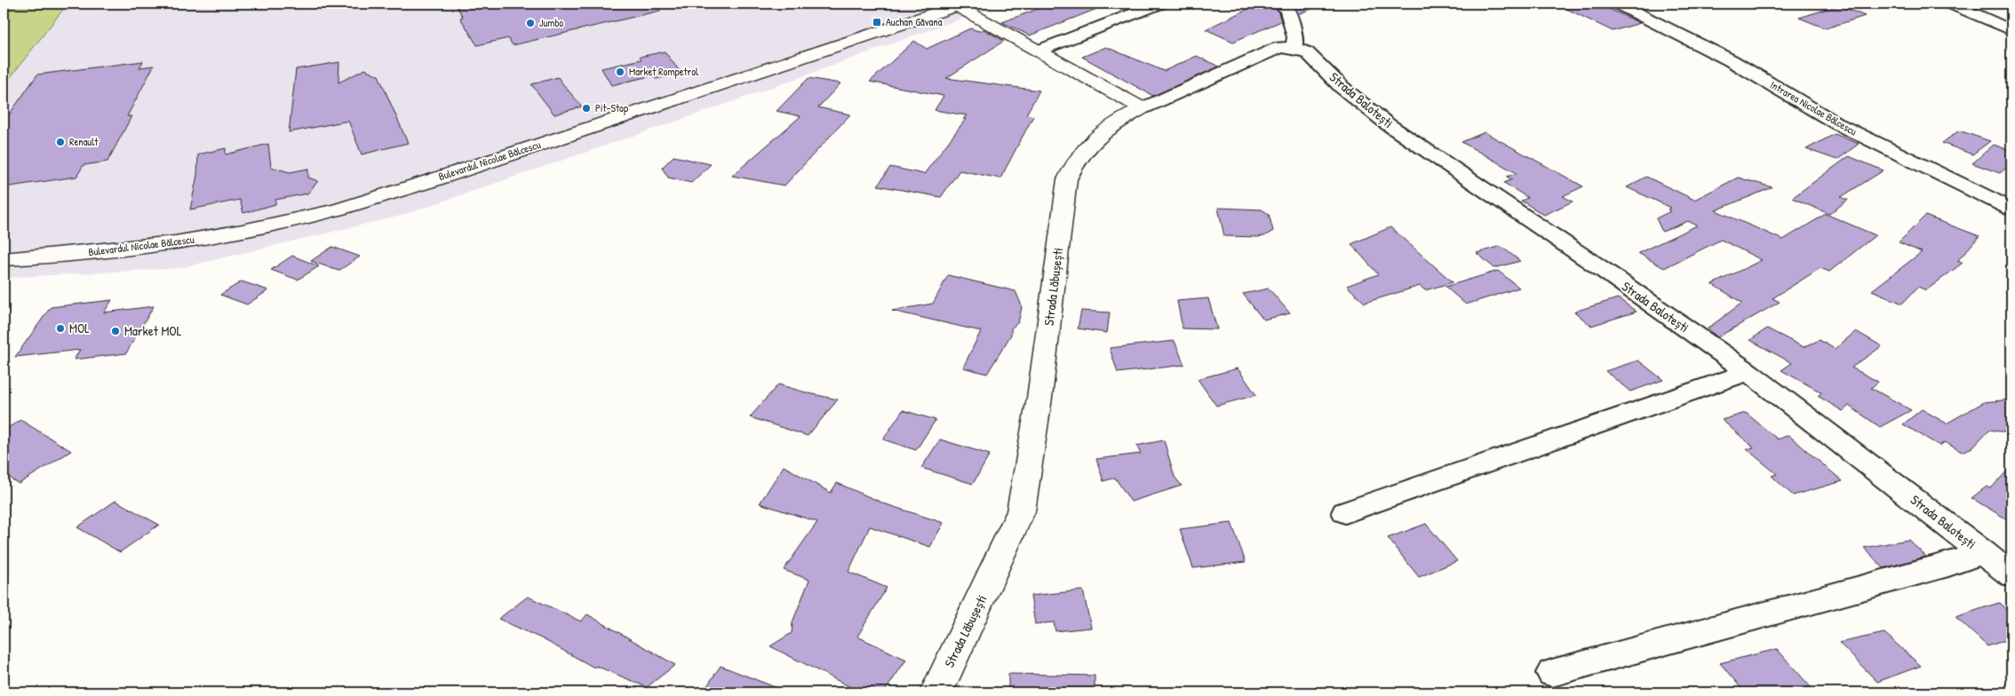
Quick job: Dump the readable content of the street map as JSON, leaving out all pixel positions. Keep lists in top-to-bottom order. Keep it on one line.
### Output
{"streets":{"street":["Strada Balotești","Intrarea Nicolae Bălcescu","Bulevardul Nicolae Bălcescu","Strada Lăbușești"]},"places":{"transit":["Auchan Găvana"],"other":["Jumbo","Market Rompetrol","Pit-Stop","Renault","MOL","Market MOL"]}}
